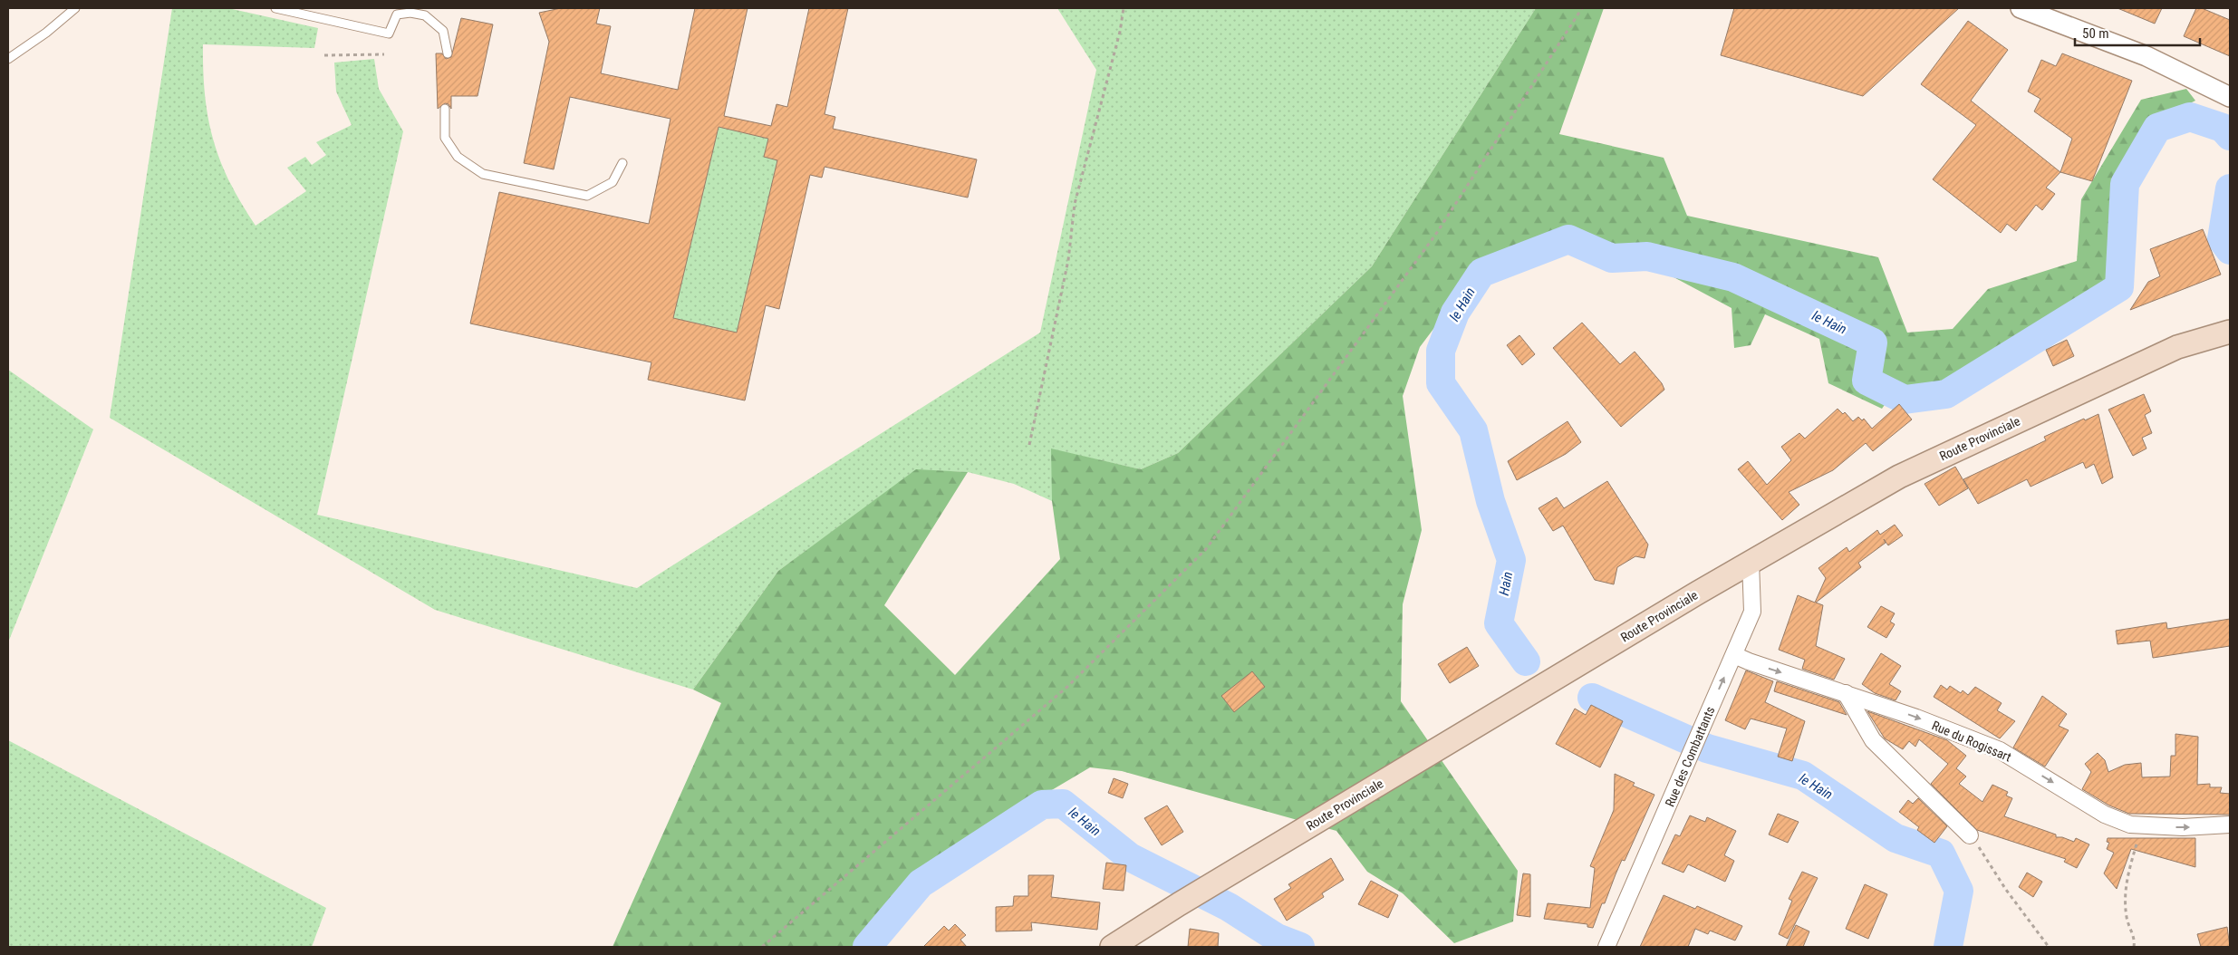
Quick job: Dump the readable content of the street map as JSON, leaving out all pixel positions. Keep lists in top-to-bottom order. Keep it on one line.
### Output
{"streets":{"main road":["Route Provinciale"],"street":["Rue du Rogissart","Rue des Combattants"]},"crossings":[["Route Provinciale","Rue des Combattants"],["Rue du Rogissart","Rue des Combattants"]],"one_way":["Rue du Rogissart","Rue des Combattants"],"water":["le Hain","Hain"],"scale_bar":"50 m"}
